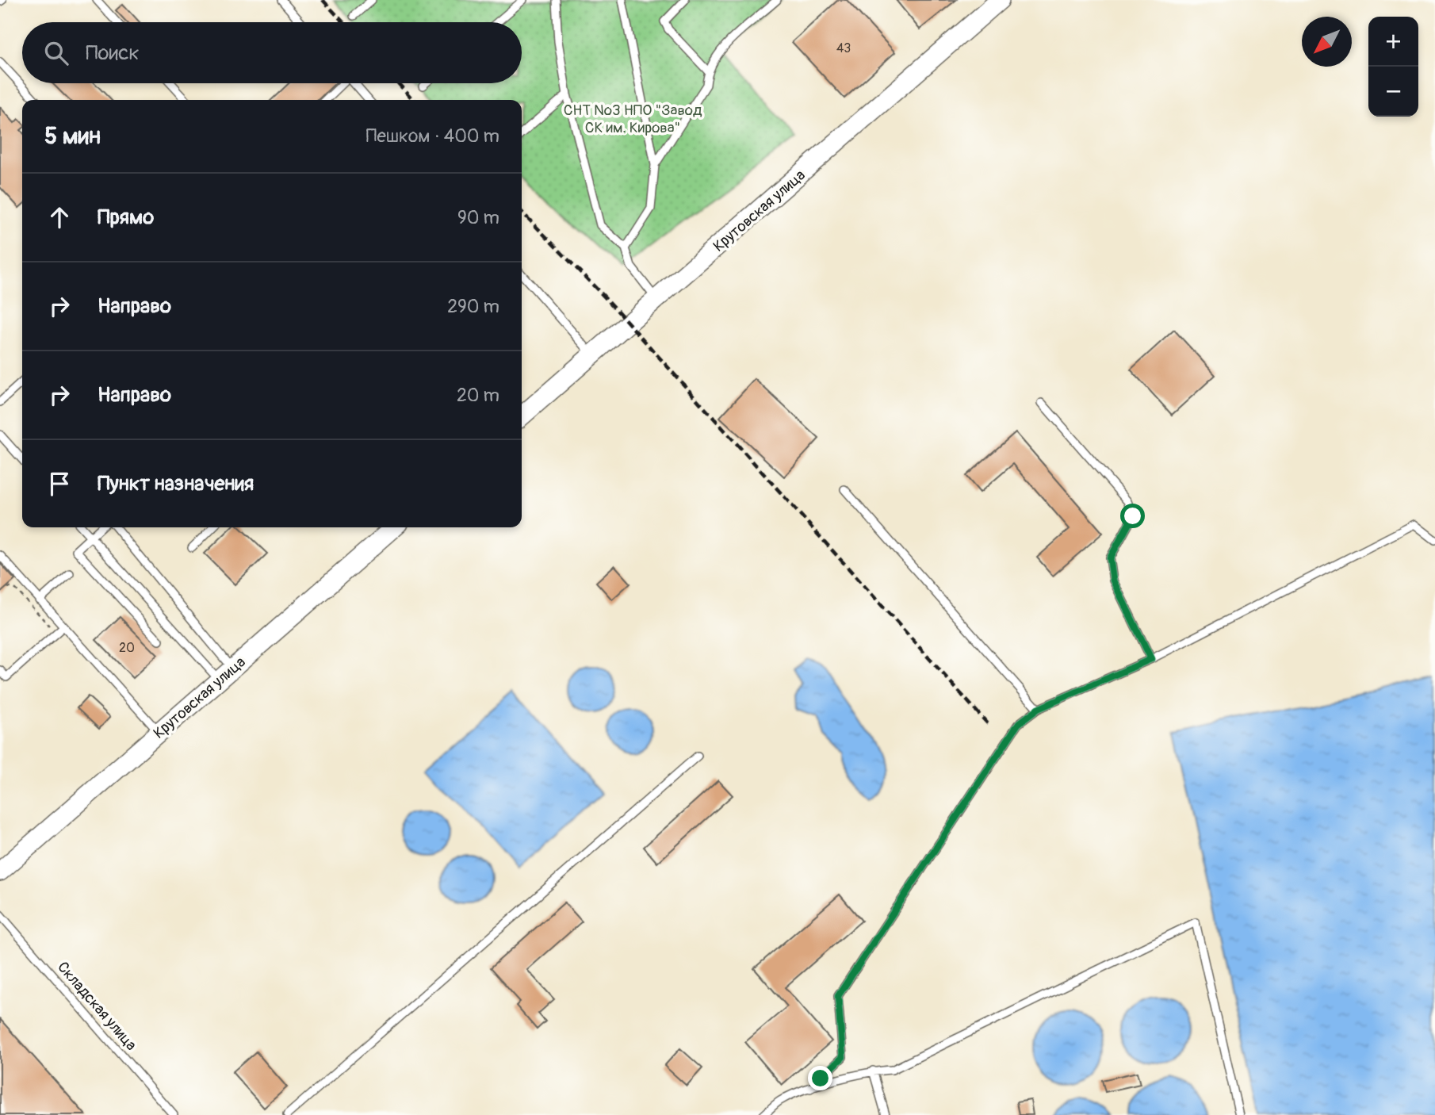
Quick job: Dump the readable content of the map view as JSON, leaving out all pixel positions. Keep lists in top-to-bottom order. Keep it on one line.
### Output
{"streets":{"street":["Крутовская улица"],"lane":["Складская улица"]},"parks":["СНТ №3 НПО \"Завод СК им. Кирова\""],"house_numbers":["43","20"],"north":"bottom left","page":{"map_buttons":["+","−"],"search":"Поиск","heading":["5 мин","Пешком · 400 m"],"list":[["Прямо","90 m"],["Направо","290 m"],["Направо","20 m"],"Пункт назначения"]}}
